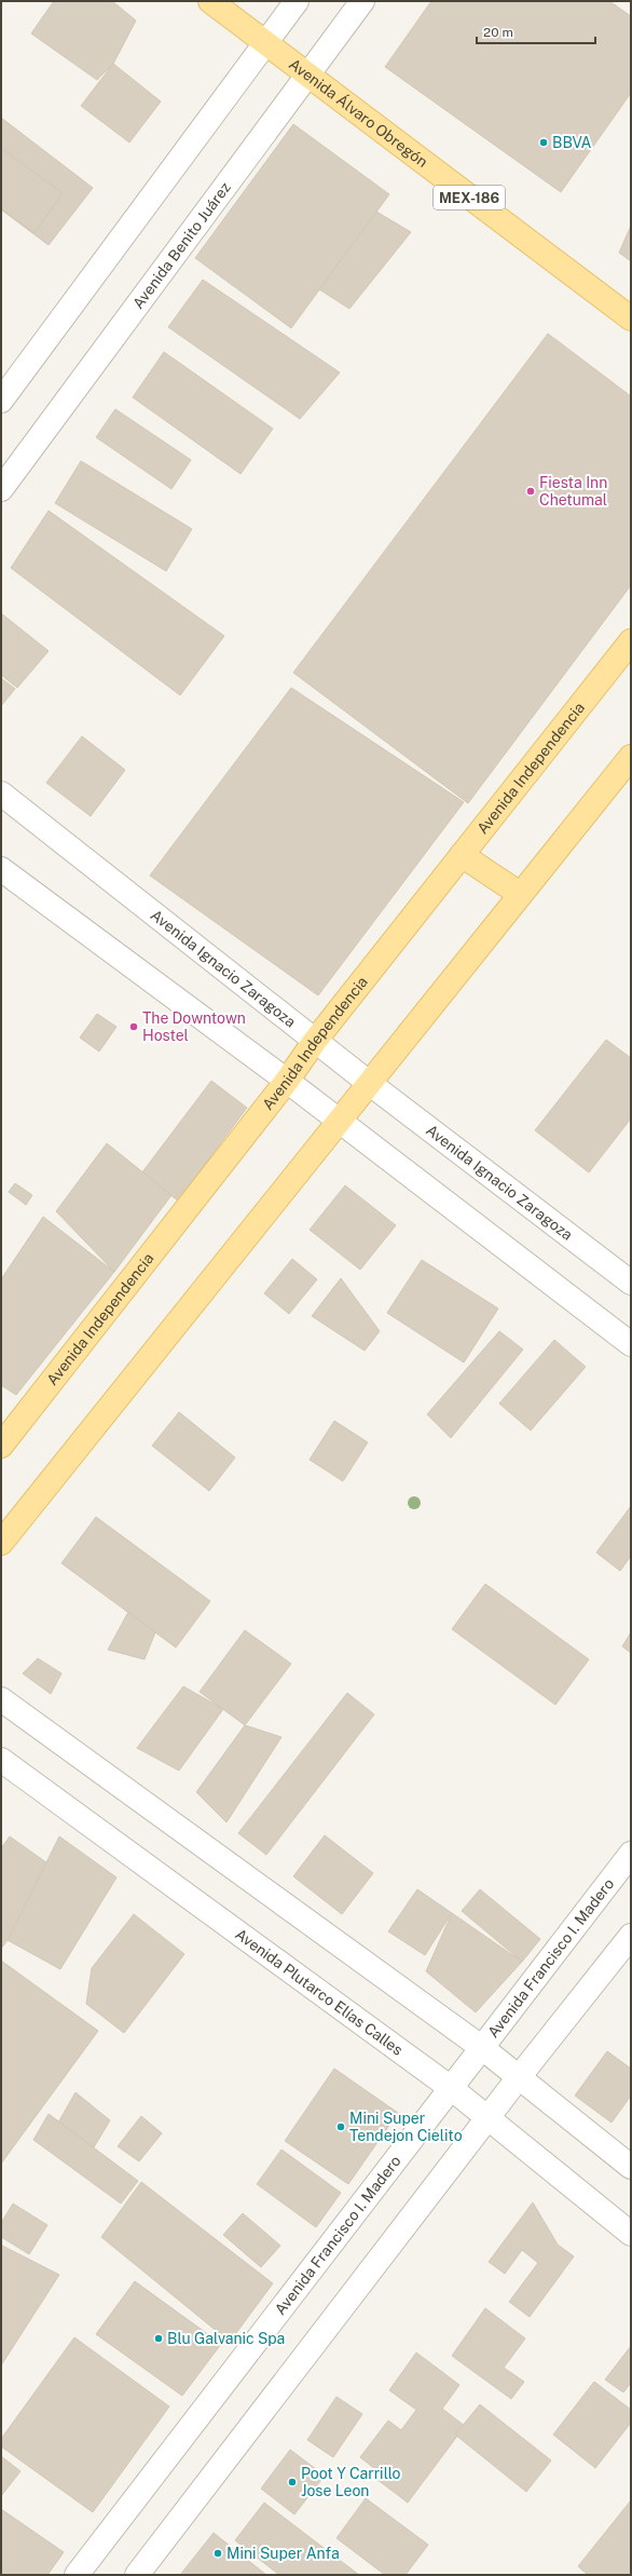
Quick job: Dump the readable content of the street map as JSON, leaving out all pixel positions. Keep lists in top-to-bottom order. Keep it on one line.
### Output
{"streets":{"main road":["Avenida Álvaro Obregón","MEX-186","Avenida Independencia"],"street":["Avenida Benito Juárez","Avenida Ignacio Zaragoza","Avenida Francisco I. Madero","Avenida Plutarco Elías Calles"]},"crossings":[["Avenida Álvaro Obregón","Avenida Benito Juárez"],["Avenida Independencia","Avenida Ignacio Zaragoza"],["Avenida Francisco I. Madero","Avenida Plutarco Elías Calles"]],"places":["BBVA","Fiesta Inn Chetumal","The Downtown Hostel","Mini Super Tendejon Cielito","Blu Galvanic Spa","Poot Y Carrillo Jose Leon","Mini Super Anfa"],"scale_bar":"20 m"}
